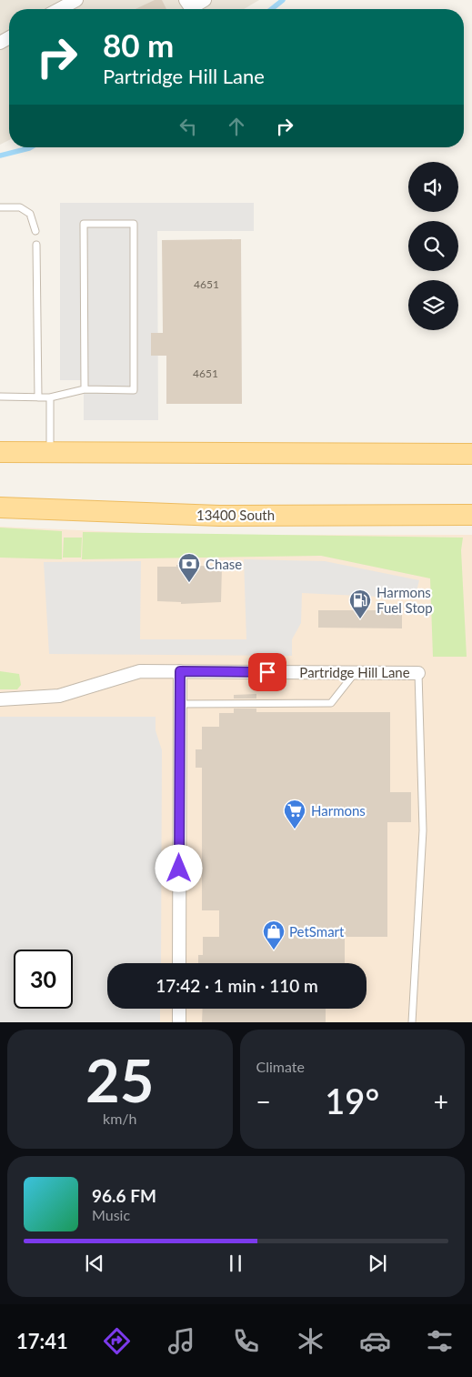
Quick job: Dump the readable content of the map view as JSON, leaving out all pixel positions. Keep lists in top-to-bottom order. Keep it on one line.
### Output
{"streets":{"main road":["13400 South"],"street":["Partridge Hill Lane"]},"places":{"bank":["Chase"],"fuel station":["Harmons Fuel Stop"],"supermarket":["Harmons"],"shop":["PetSmart"]},"house_numbers":["4651","4651"],"page":{"turn":["80 m","Partridge Hill Lane"],"limit":"30","trip":"17:42 · 1 min · 110 m","tile":[["25","km/h"],"Climate"],"heat":["−","19°","+"],"song":["96.6 FM","Music"],"tabs":"17:41"}}
